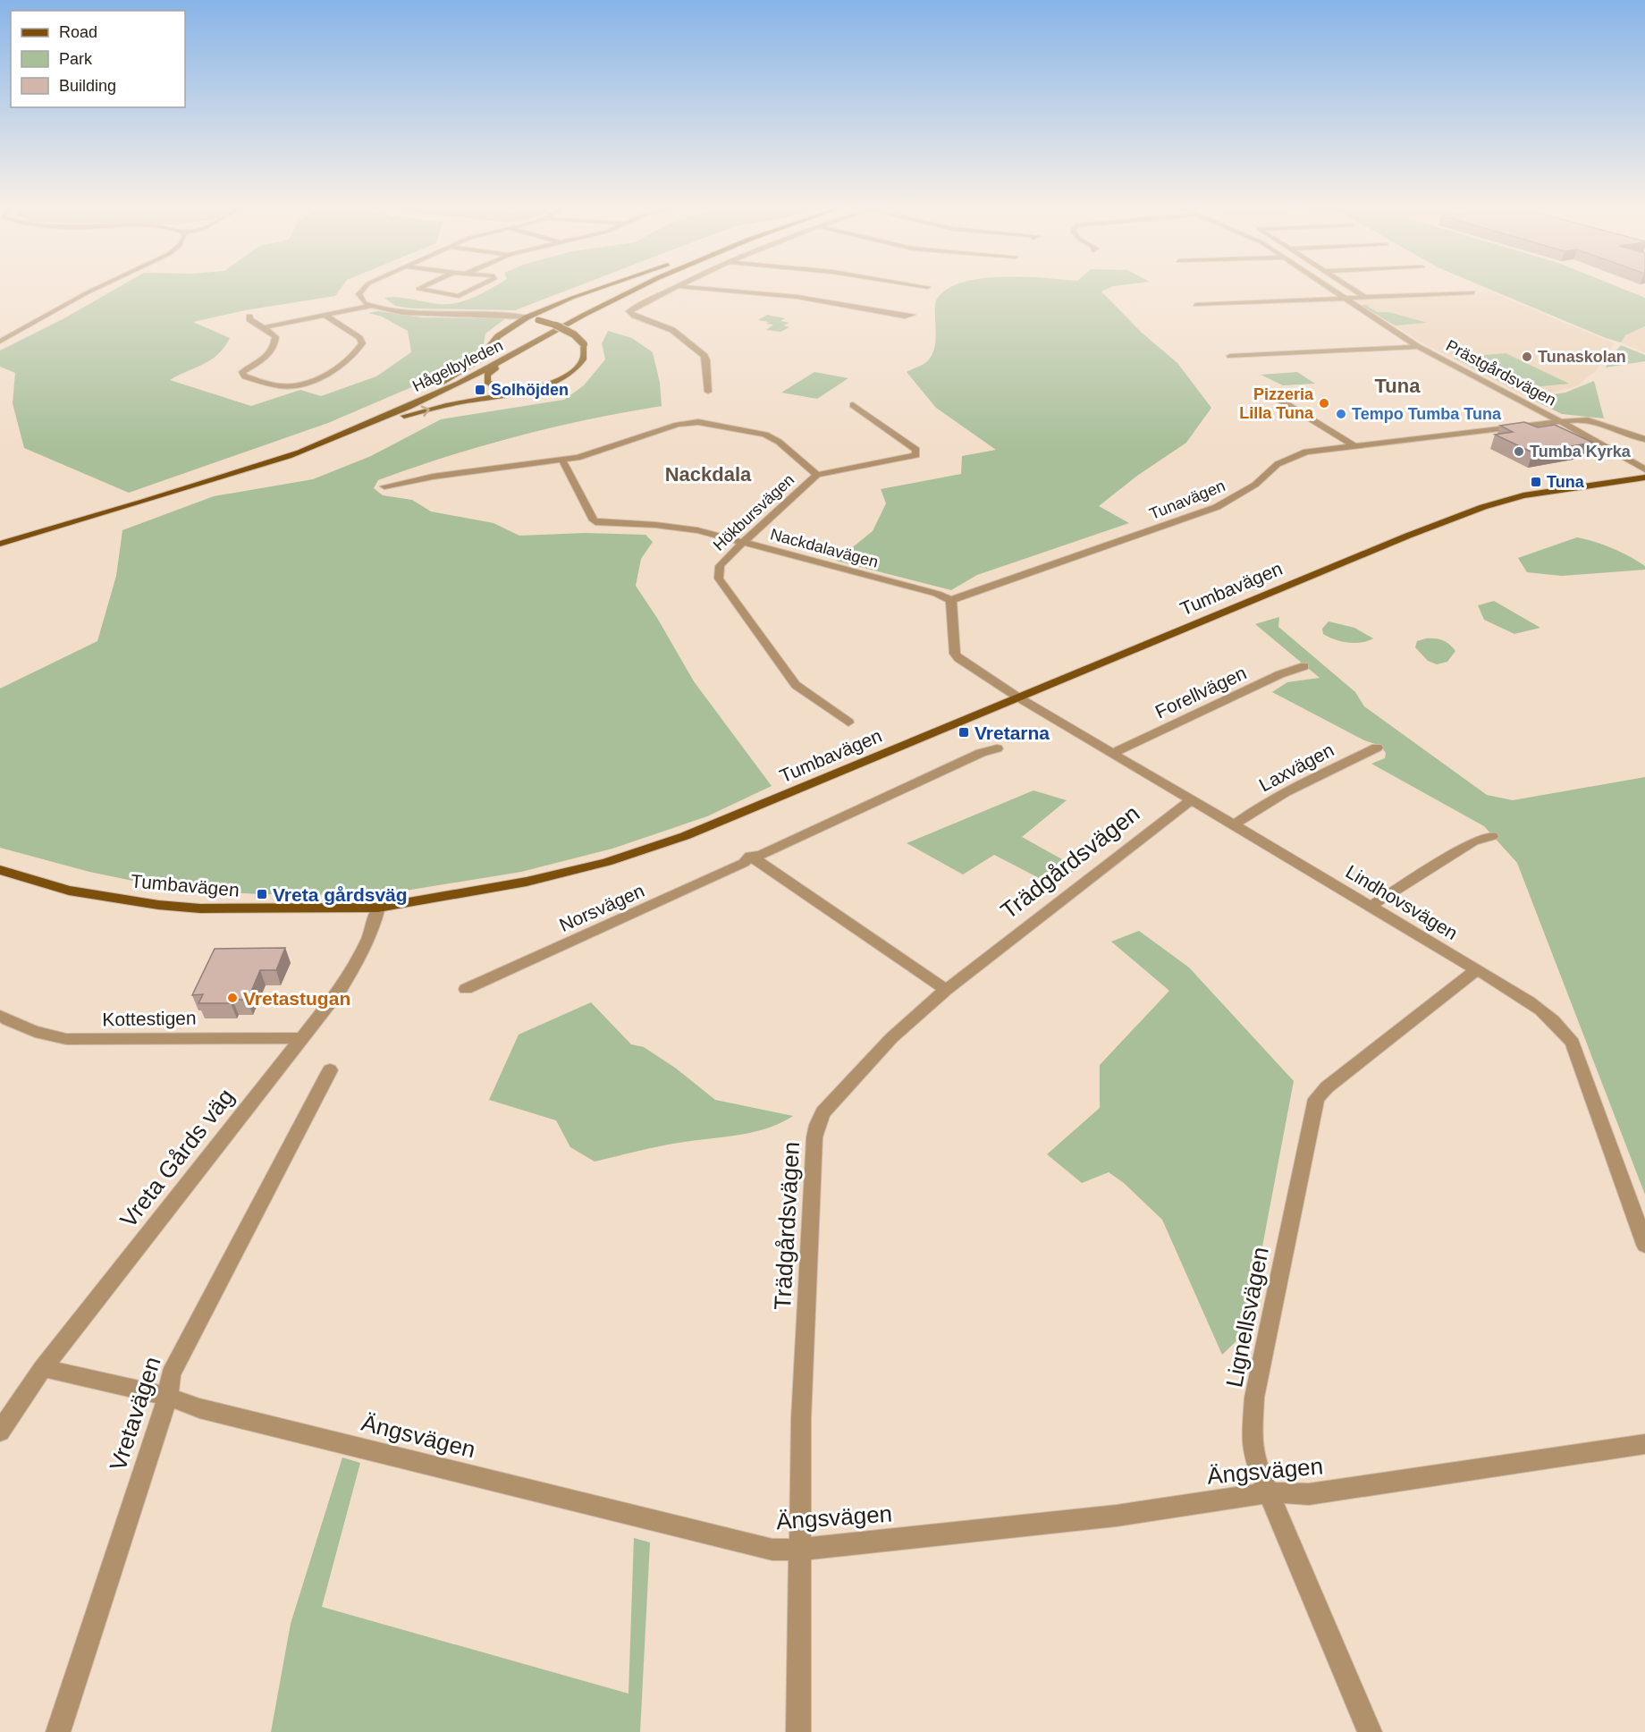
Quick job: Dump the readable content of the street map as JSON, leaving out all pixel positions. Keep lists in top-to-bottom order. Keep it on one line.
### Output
{"streets":{"main road":["Hågelbyleden","Tumbavägen"],"street":["Prästgårdsvägen","Tunavägen","Hökbursvägen","Nackdalavägen","Forellvägen","Laxvägen","Trädgårdsvägen","Lindhovsvägen","Norsvägen","Kottestigen","Vreta Gårds väg","Lignellsvägen","Vretavägen","Ängsvägen"]},"crossings":[["Prästgårdsvägen","Tunavägen"],["Tunavägen","Nackdalavägen"],["Hökbursvägen","Nackdalavägen"],["Tumbavägen","Lindhovsvägen"],["Tumbavägen","Vreta Gårds väg"],["Forellvägen","Lindhovsvägen"],["Laxvägen","Lindhovsvägen"],["Trädgårdsvägen","Lindhovsvägen"],["Trädgårdsvägen","Ängsvägen"],["Lindhovsvägen","Lignellsvägen"],["Kottestigen","Vreta Gårds väg"],["Vreta Gårds väg","Ängsvägen"],["Lignellsvägen","Ängsvägen"],["Vretavägen","Ängsvägen"]],"districts":["Tuna","Nackdala"],"places":{"other":["Tunaskolan","Pizzeria Lilla Tuna","Tempo Tumba Tuna","Tumba Kyrka","Vretastugan"],"transit":["Solhöjden","Tuna","Vretarna","Vreta gårdsväg"]},"legend":["Road","Park","Building"]}
